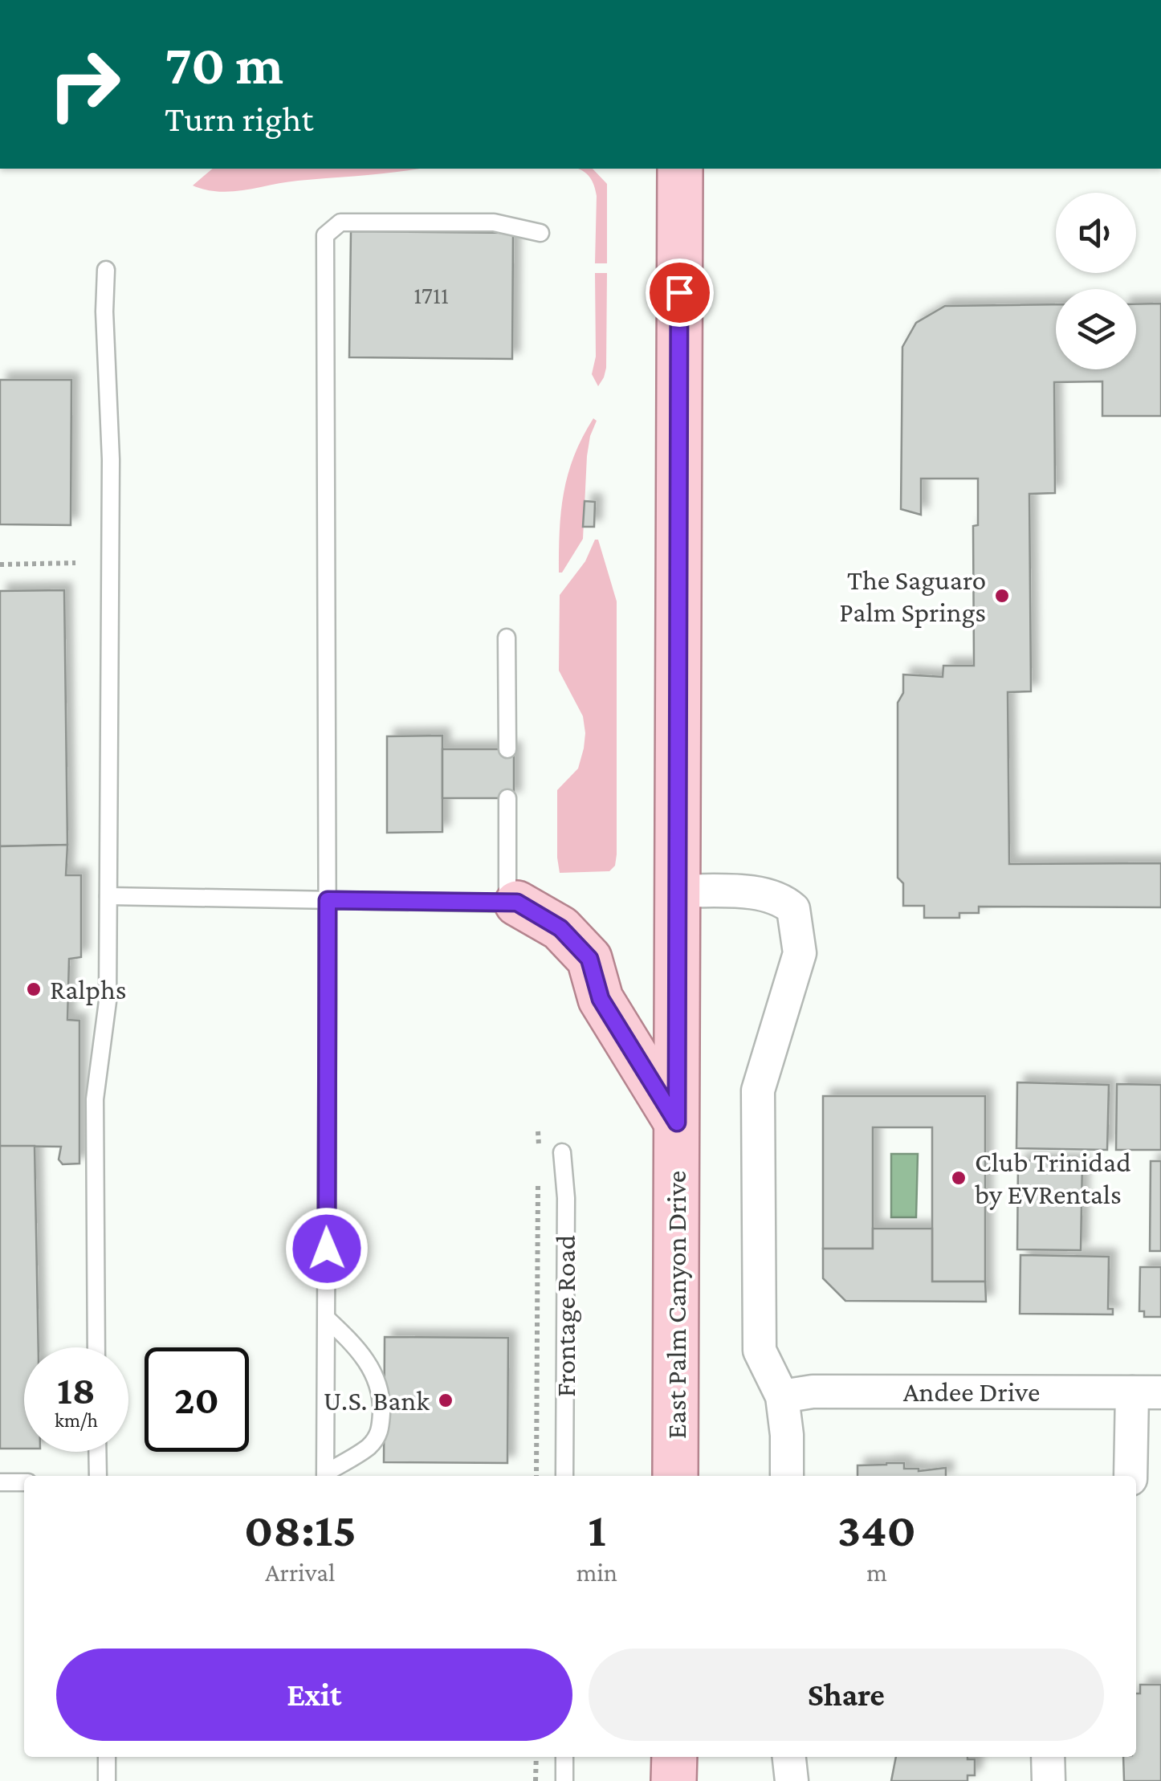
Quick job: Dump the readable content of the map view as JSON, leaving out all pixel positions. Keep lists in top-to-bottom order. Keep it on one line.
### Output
{"streets":{"main road":["East Palm Canyon Drive"],"street":["Andee Drive"],"lane":["Frontage Road"]},"places":["The Saguaro Palm Springs","Ralphs","Club Trinidad by EVRentals","U.S. Bank"],"house_numbers":["1711"],"page":{"turn":["70 m","Turn right"],"speed":"18 km/h","limit":"20","eta":["08:15","Arrival","1","min","340","m"],"buttons":["Exit","Share"]}}
